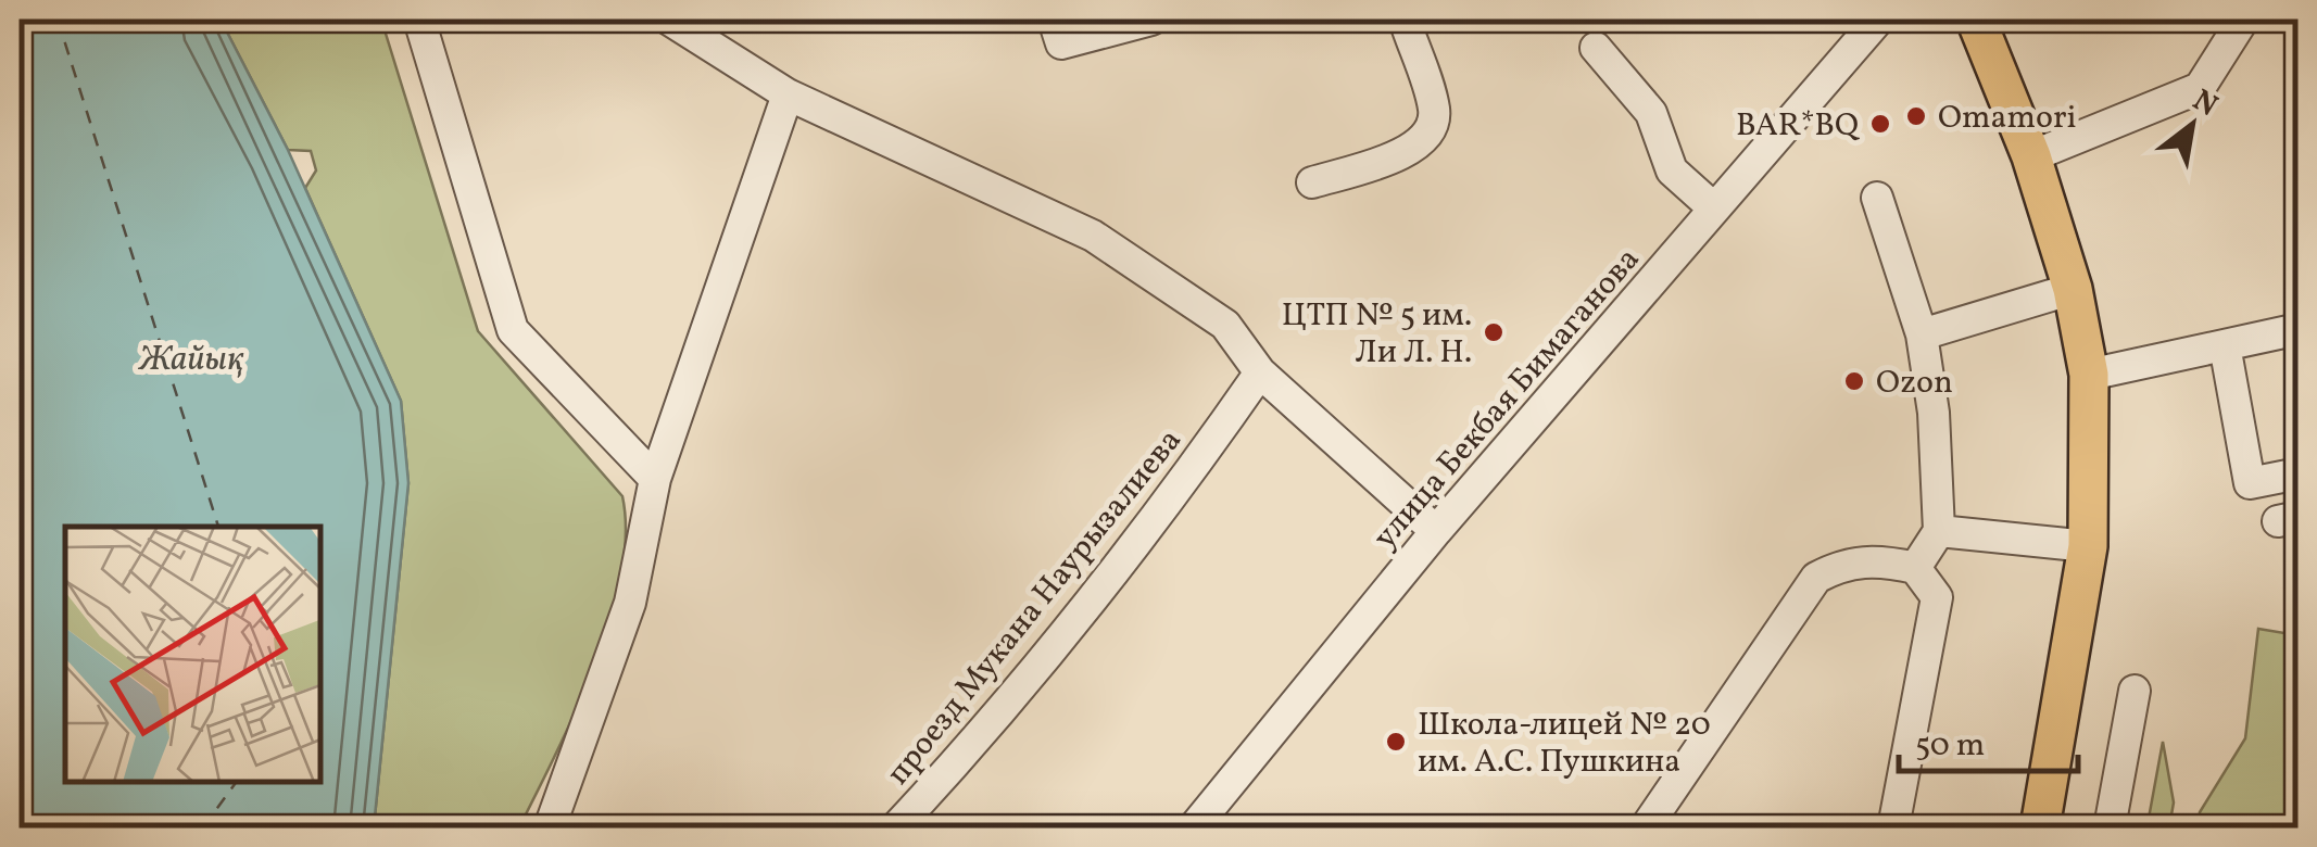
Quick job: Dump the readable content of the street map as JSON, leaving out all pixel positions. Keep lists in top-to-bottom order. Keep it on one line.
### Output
{"streets":{"street":["улица Бекбая Бимаганова","проезд Мукана Наурызалиева"]},"water":["Жайық"],"places":["Omamori","BAR*BQ","ЦТП № 5 им. Ли Л. Н.","Ozon","Школа-лицей № 20 им. А.С. Пушкина"],"scale_bar":"50 m","north":"top right"}
